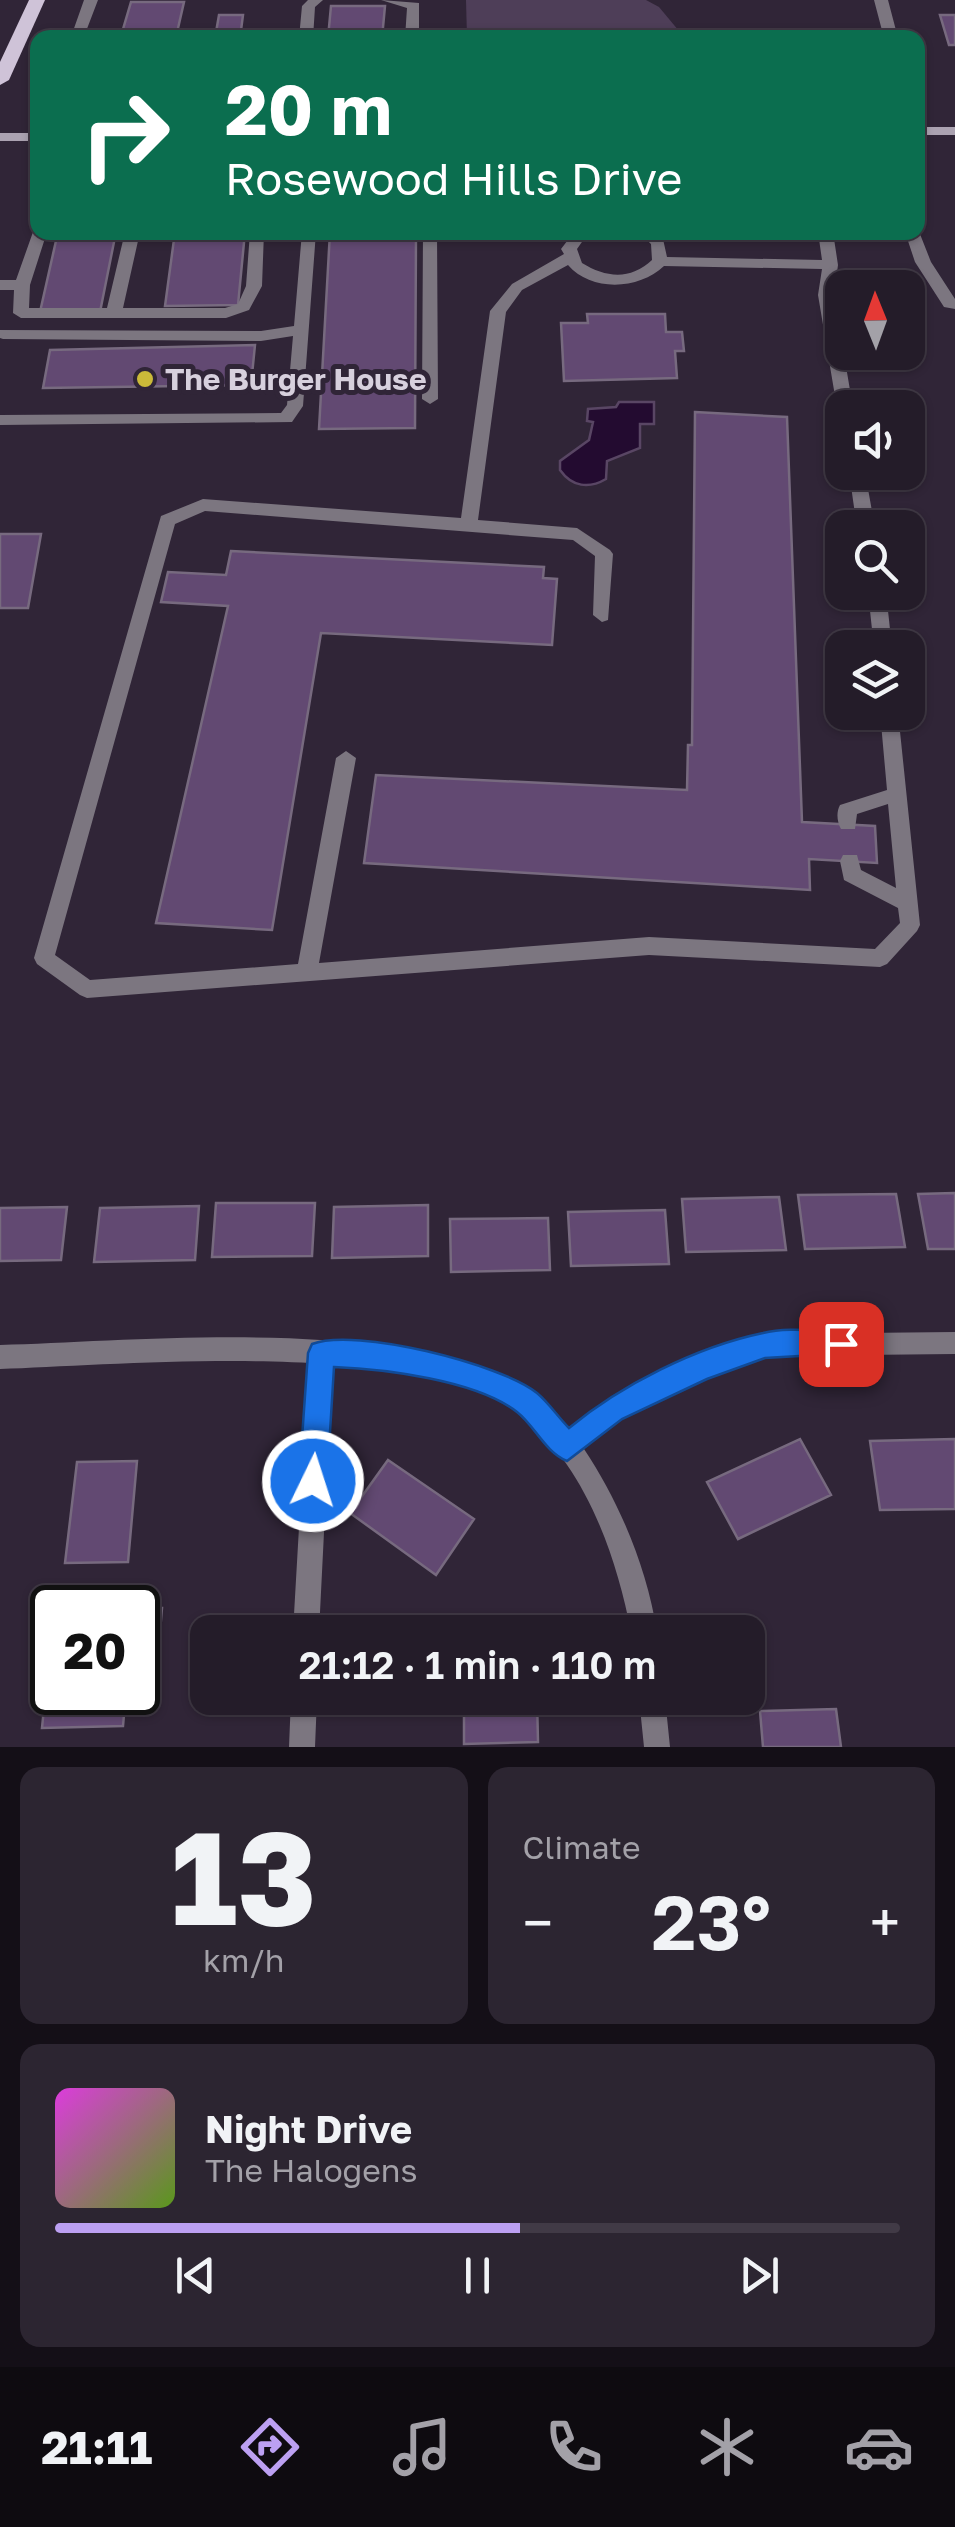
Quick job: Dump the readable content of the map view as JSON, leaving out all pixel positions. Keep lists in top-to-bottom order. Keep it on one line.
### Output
{"places":["The Burger House"],"north":"top","page":{"turn":["20 m","Rosewood Hills Drive"],"limit":"20","trip":"21:12 · 1 min · 110 m","tile":[["13","km/h"],"Climate"],"heat":["−","23°","+"],"song":["Night Drive","The Halogens"],"tabs":"21:11"}}
